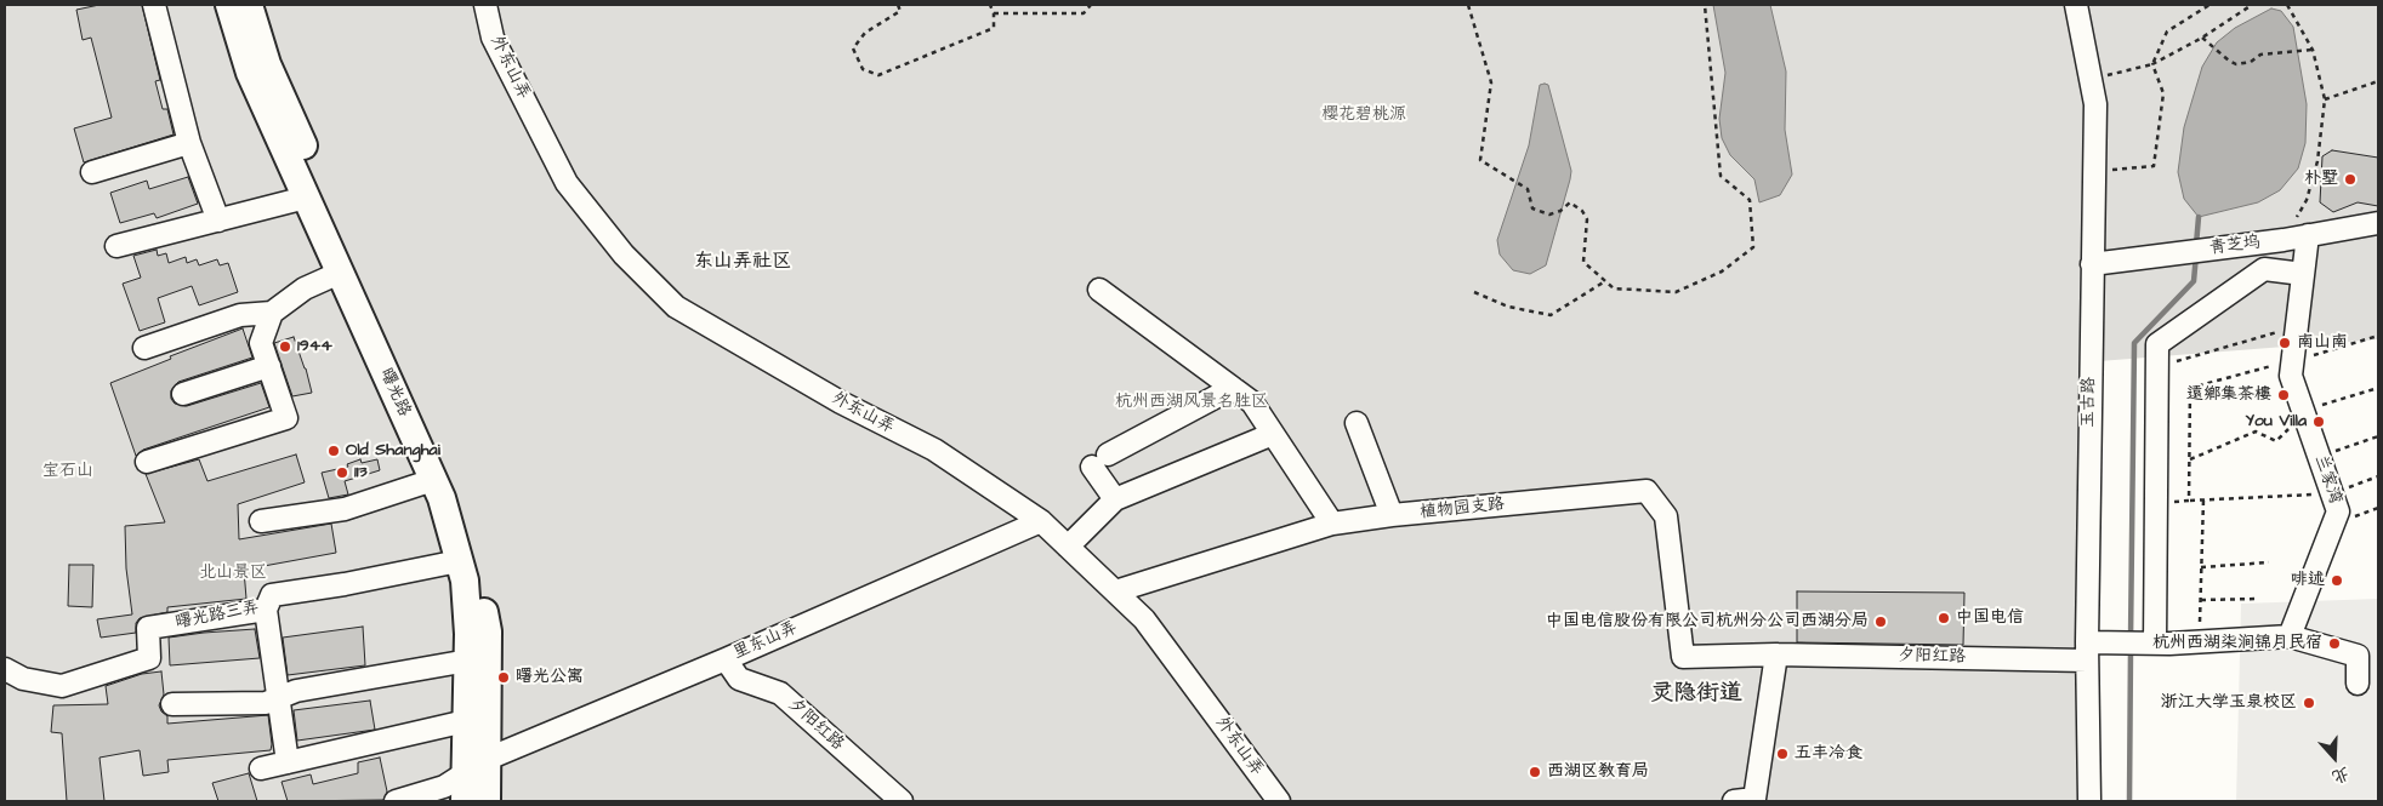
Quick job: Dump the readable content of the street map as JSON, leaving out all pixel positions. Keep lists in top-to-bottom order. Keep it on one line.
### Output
{"streets":{"main road":["曙光路"],"street":["外东山弄","青芝坞","玉古路","兰家湾","植物园支路","曙光路三弄","里东山弄","夕阳红路"]},"crossings":[["外东山弄","植物园支路"],["外东山弄","里东山弄"],["青芝坞","玉古路"],["青芝坞","兰家湾"],["曙光路","曙光路三弄"],["曙光路","里东山弄"],["玉古路","夕阳红路"],["植物园支路","夕阳红路"],["里东山弄","夕阳红路"]],"districts":["东山弄社区","灵隐街道"],"parks":["樱花碧桃源","杭州西湖风景名胜区","宝石山","北山景区"],"places":["朴墅","南山南","1944","遠鄉集茶樓","You Villa","Old Shanghai","113","啡述","中国电信","中国电信股份有限公司杭州分公司西湖分局","杭州西湖柒涧锦月民宿","曙光公寓","浙江大学玉泉校区","五丰冷食","西湖区教育局"],"north":"bottom"}
